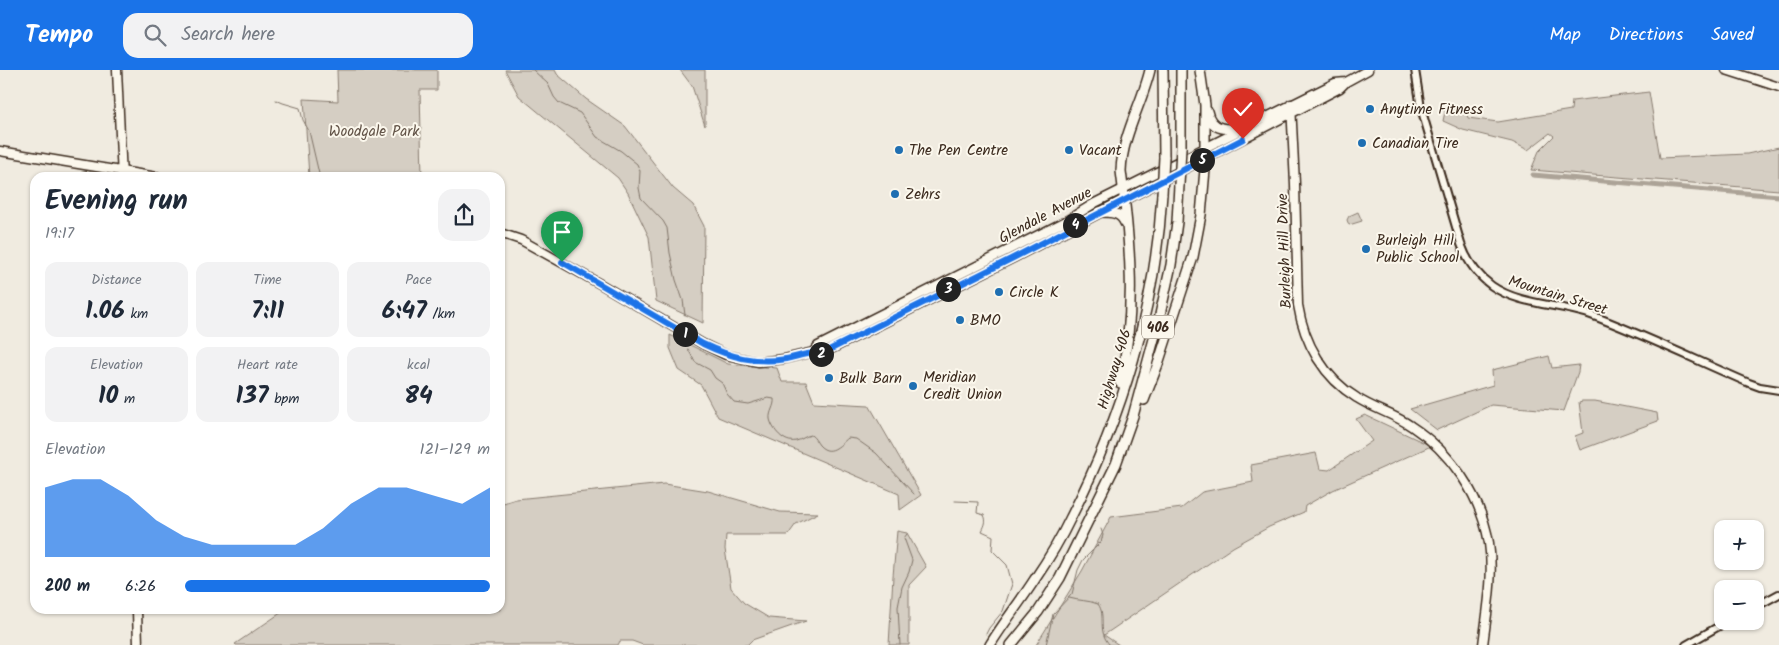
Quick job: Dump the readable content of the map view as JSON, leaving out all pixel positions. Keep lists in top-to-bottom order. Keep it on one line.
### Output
{"streets":{"highway":["406","Highway 406"],"main road":["Glendale Avenue","Burleigh Hill Drive"],"street":["Mountain Street"]},"crossings":[["Glendale Avenue","Burleigh Hill Drive"]],"parks":["Woodgale Park"],"places":["Anytime Fitness","Canadian Tire","The Pen Centre","Vacant","Zehrs","Burleigh Hill Public School","Circle K","BMO","Bulk Barn","Meridian Credit Union"],"page":{"header":"Tempo","search":"Search here","nav":["Map","Directions","Saved"],"pins":["5","4","3","1","2"],"heading":["Evening run","19:17"],"stats":[["Distance","1.06 km"],["Time","7:11"],["Pace","6:47 /km"],["Elevation","10 m"],["Heart rate","137 bpm"],["kcal","84"]],"chart":["Elevation","121–129 m"],"map_buttons":["+","−"],"list":[{"name":"200 m","note":"6:26"}]}}
